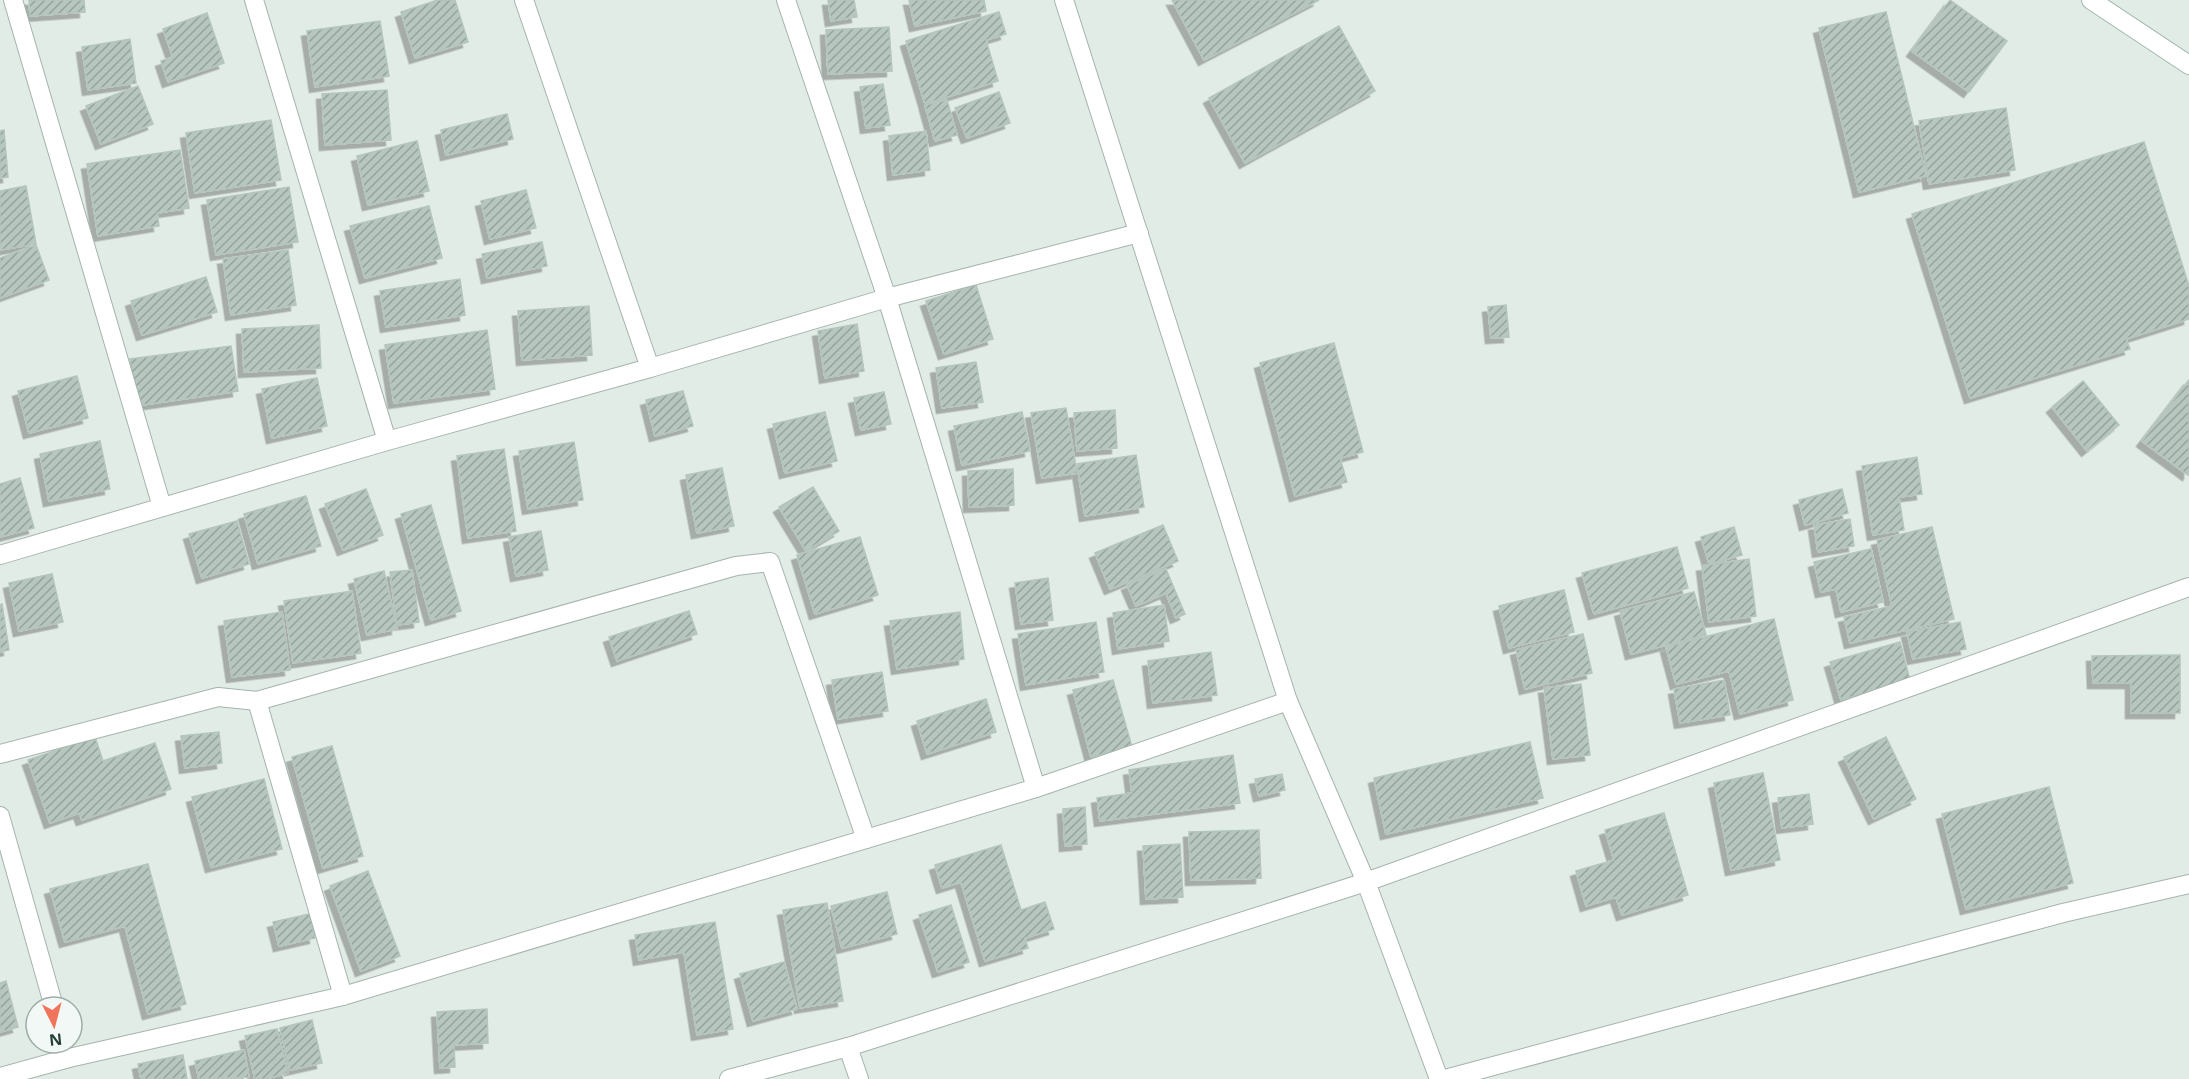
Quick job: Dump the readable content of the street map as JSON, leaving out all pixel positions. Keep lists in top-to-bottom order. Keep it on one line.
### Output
{"north":"bottom"}
